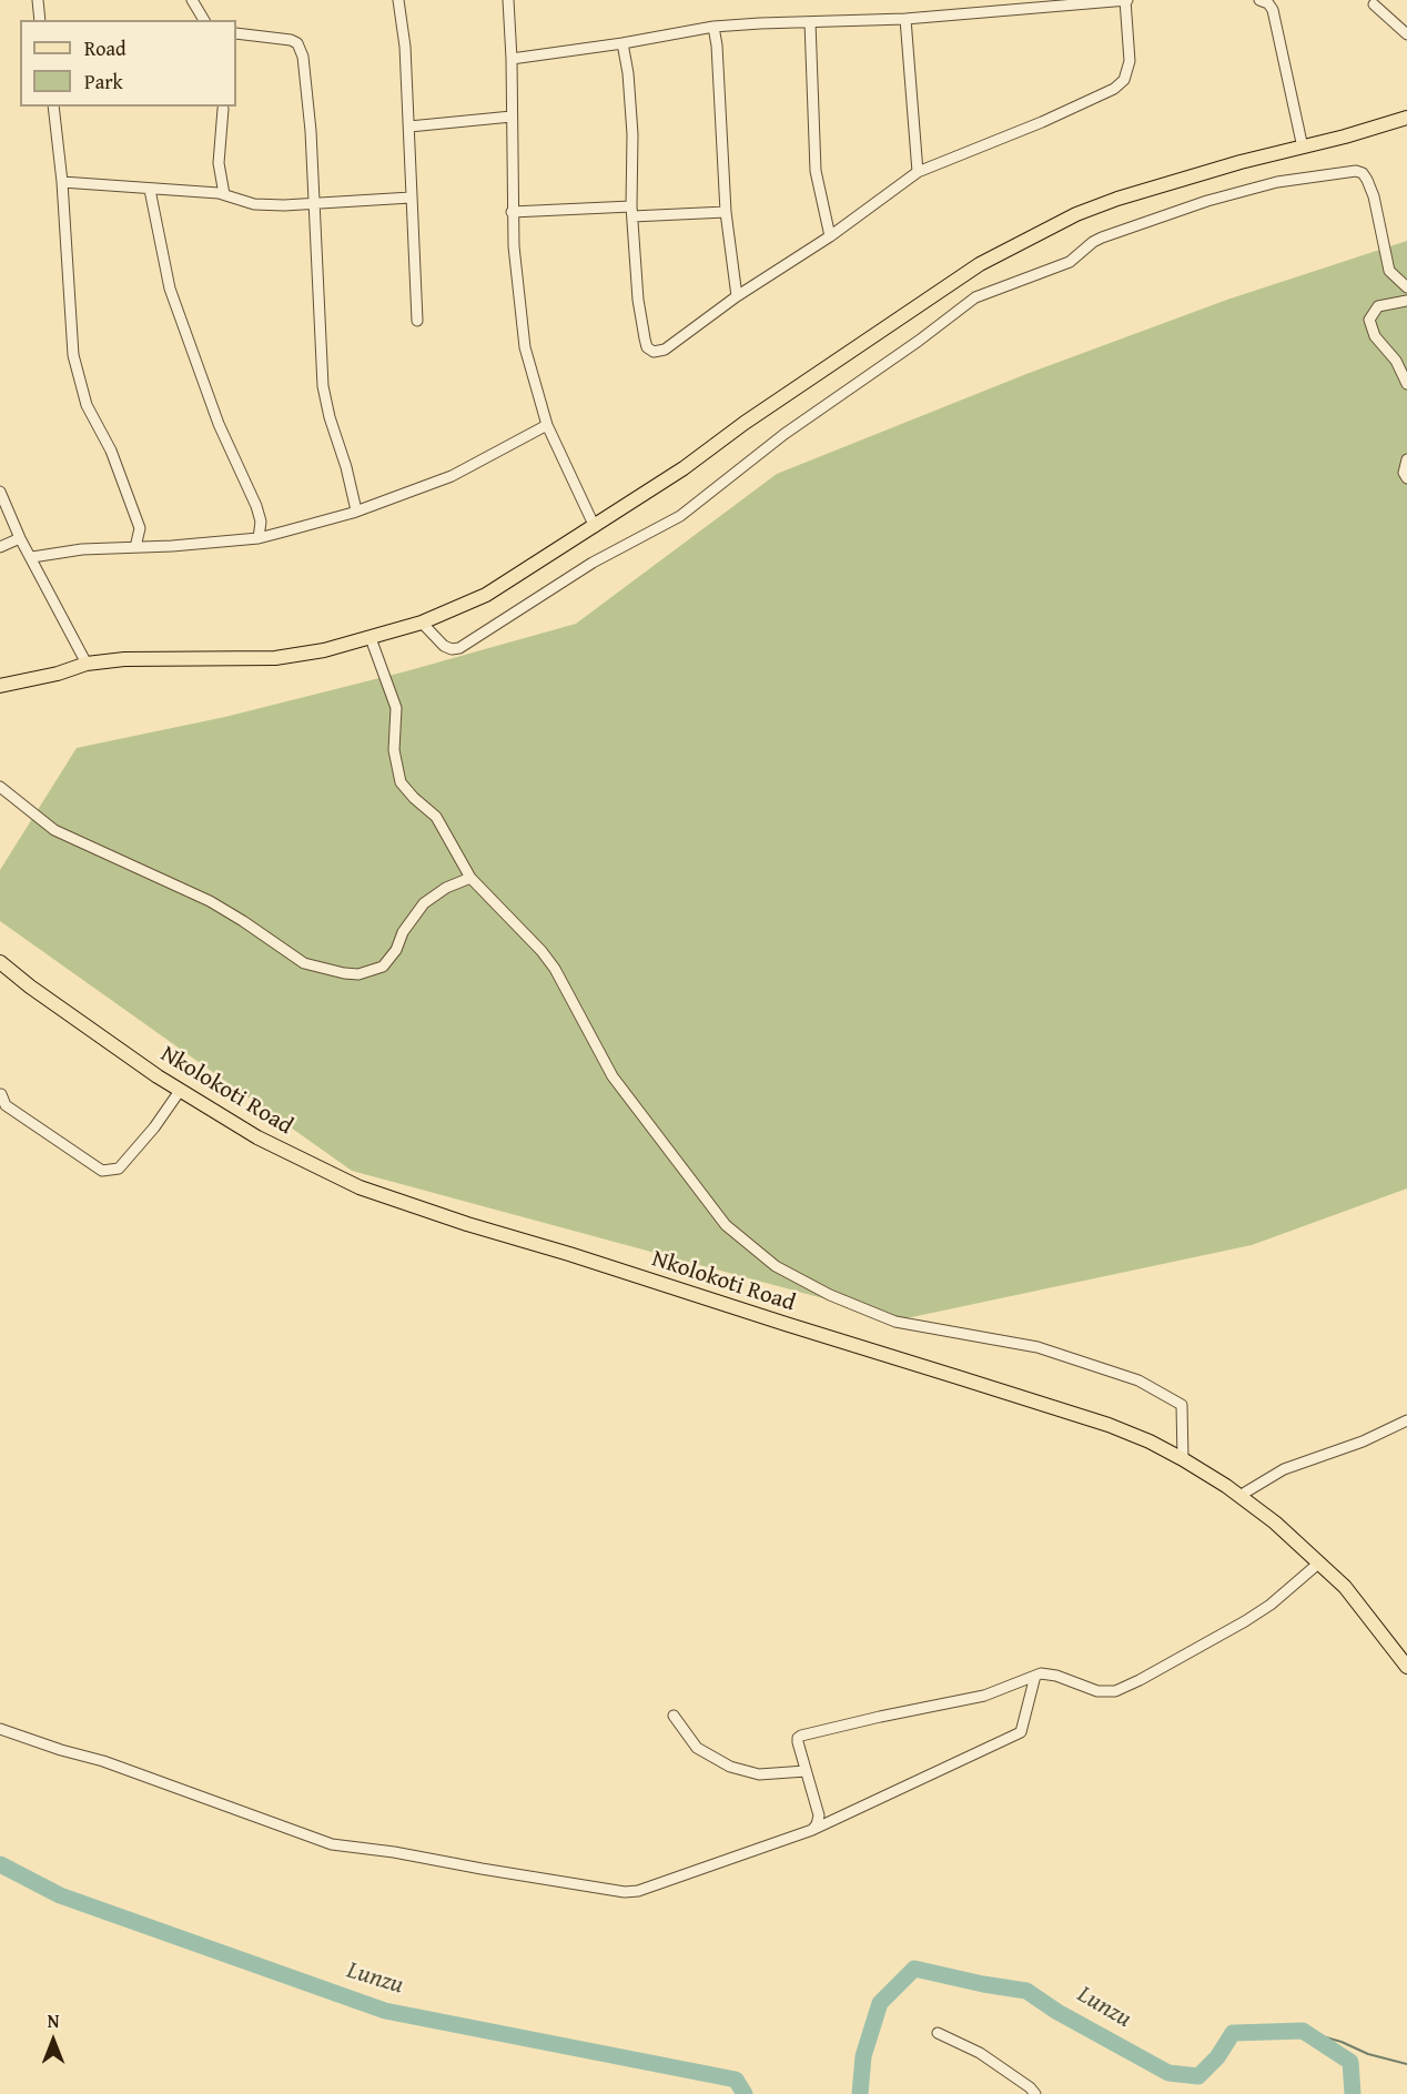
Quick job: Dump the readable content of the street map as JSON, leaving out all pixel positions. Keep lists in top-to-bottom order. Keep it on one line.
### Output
{"streets":{"main road":["Nkolokoti Road"]},"water":["Lunzu"],"legend":["Road","Park"],"north":"top"}
